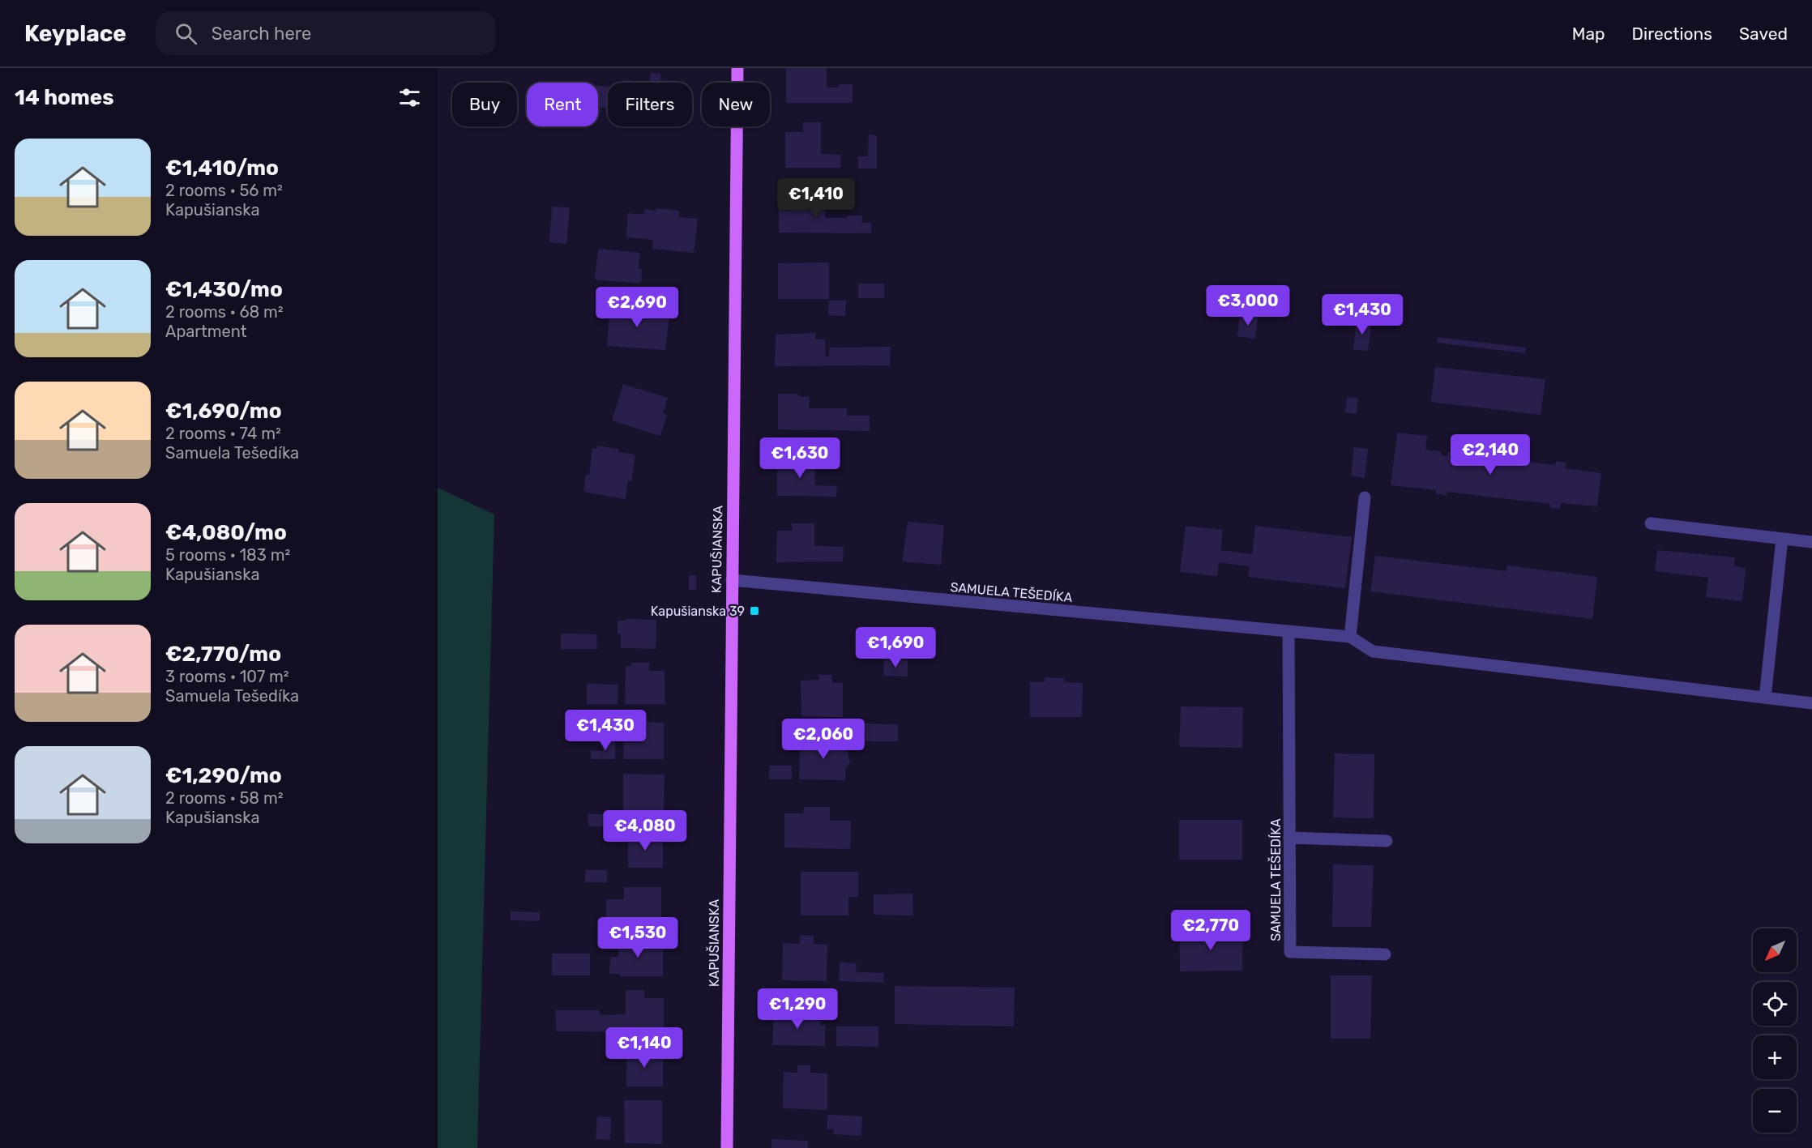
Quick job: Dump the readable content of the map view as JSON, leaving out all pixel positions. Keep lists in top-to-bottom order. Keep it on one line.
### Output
{"streets":{"main road":["KAPUŠIANSKA"],"street":["SAMUELA TEŠEDÍKA"]},"crossings":[["KAPUŠIANSKA","SAMUELA TEŠEDÍKA"]],"places":{"transit":["Kapušianska 39"]},"north":"bottom left","page":{"header":"Keyplace","search":"Search here","nav":["Map","Directions","Saved"],"heading":"14 homes","chip":["Buy","Rent","Filters","New"],"list":[{"name":"€1,410/mo","note":"2 rooms · 56 m² · Kapušianska"},{"name":"€1,430/mo","note":"2 rooms · 68 m² · Apartment"},{"name":"€1,690/mo","note":"2 rooms · 74 m² · Samuela Tešedíka"},{"name":"€4,080/mo","note":"5 rooms · 183 m² · Kapušianska"},{"name":"€2,770/mo","note":"3 rooms · 107 m² · Samuela Tešedíka"},{"name":"€1,290/mo","note":"2 rooms · 58 m² · Kapušianska"}],"price":["€1,410","€3,000","€2,690","€1,430","€2,140","€1,630","€1,690","€1,430","€2,060","€4,080","€2,770","€1,530","€1,290","€1,140"],"map_buttons":["+","−"]}}
